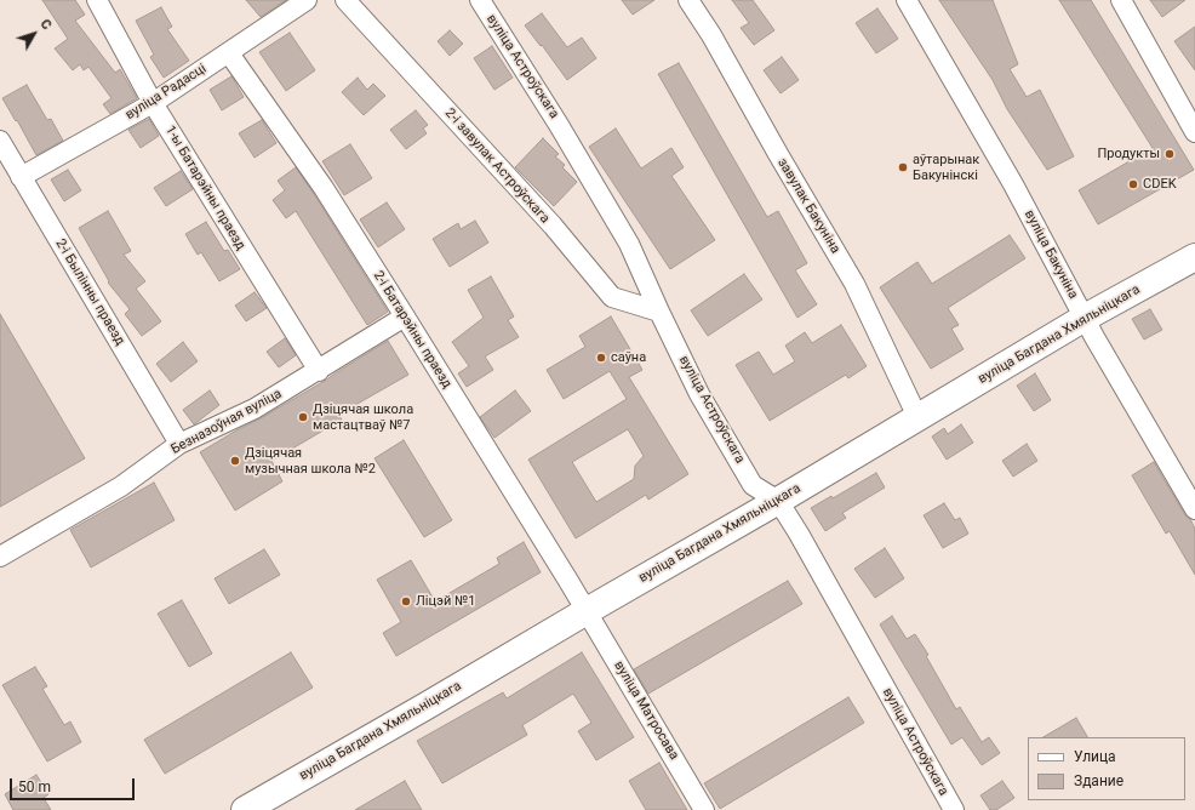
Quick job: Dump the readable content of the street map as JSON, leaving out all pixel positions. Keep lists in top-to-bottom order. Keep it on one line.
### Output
{"streets":{"main road":["вуліца Багдана Хмяльніцкага"],"street":["вуліца Астроўскага","вуліца Радасці","2-і завулак Астроўскага","1-ы Батарэйны праезд","завулак Бакуніна","вуліца Бакуніна","2-і Былінны праезд","2-і Батарэйны праезд","Безназоўная вуліца","вуліца Матросава"]},"crossings":[["вуліца Астроўскага","2-і завулак Астроўскага"],["вуліца Астроўскага","вуліца Багдана Хмяльніцкага"],["вуліца Радасці","1-ы Батарэйны праезд"],["вуліца Радасці","2-і Былінны праезд"],["вуліца Радасці","2-і Батарэйны праезд"],["1-ы Батарэйны праезд","Безназоўная вуліца"],["завулак Бакуніна","вуліца Багдана Хмяльніцкага"],["вуліца Бакуніна","вуліца Багдана Хмяльніцкага"],["2-і Былінны праезд","Безназоўная вуліца"],["2-і Батарэйны праезд","вуліца Багдана Хмяльніцкага"],["2-і Батарэйны праезд","Безназоўная вуліца"],["2-і Батарэйны праезд","вуліца Матросава"],["вуліца Багдана Хмяльніцкага","вуліца Матросава"]],"places":["Продукты","аўтарынак Бакунінскі","CDEK","саўна","Дзіцячая школа мастацтваў №7","Дзіцячая музычная школа №2","Ліцэй №1"],"legend":["Улица","Здание"],"scale_bar":"50 m","north":"top right"}
